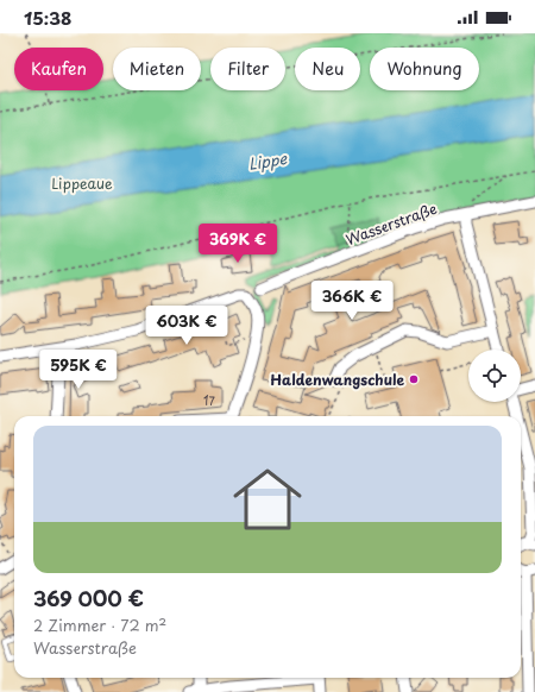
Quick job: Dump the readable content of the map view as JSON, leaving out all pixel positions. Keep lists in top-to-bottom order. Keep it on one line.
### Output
{"streets":{"street":["Wasserstraße"]},"water":["Lippe"],"parks":["Lippeaue"],"places":["Haldenwangschule"],"house_numbers":["17"],"page":{"status":"15:38","chip":["Kaufen","Mieten","Filter","Neu","Wohnung"],"price":["369K €","366K €","603K €","595K €"],"list":[{"name":"369 000 €","note":"2 Zimmer · 72 m² · Wasserstraße"}]}}
